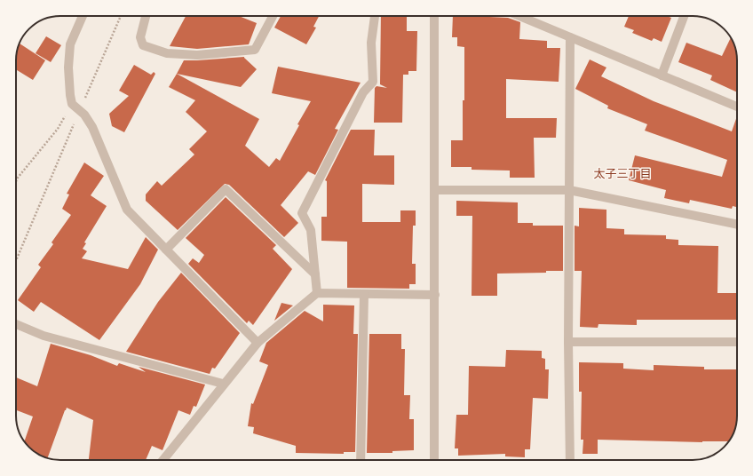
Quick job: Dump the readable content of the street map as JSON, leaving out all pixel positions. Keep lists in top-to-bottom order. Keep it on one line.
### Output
{"districts":["太子三丁目"]}
